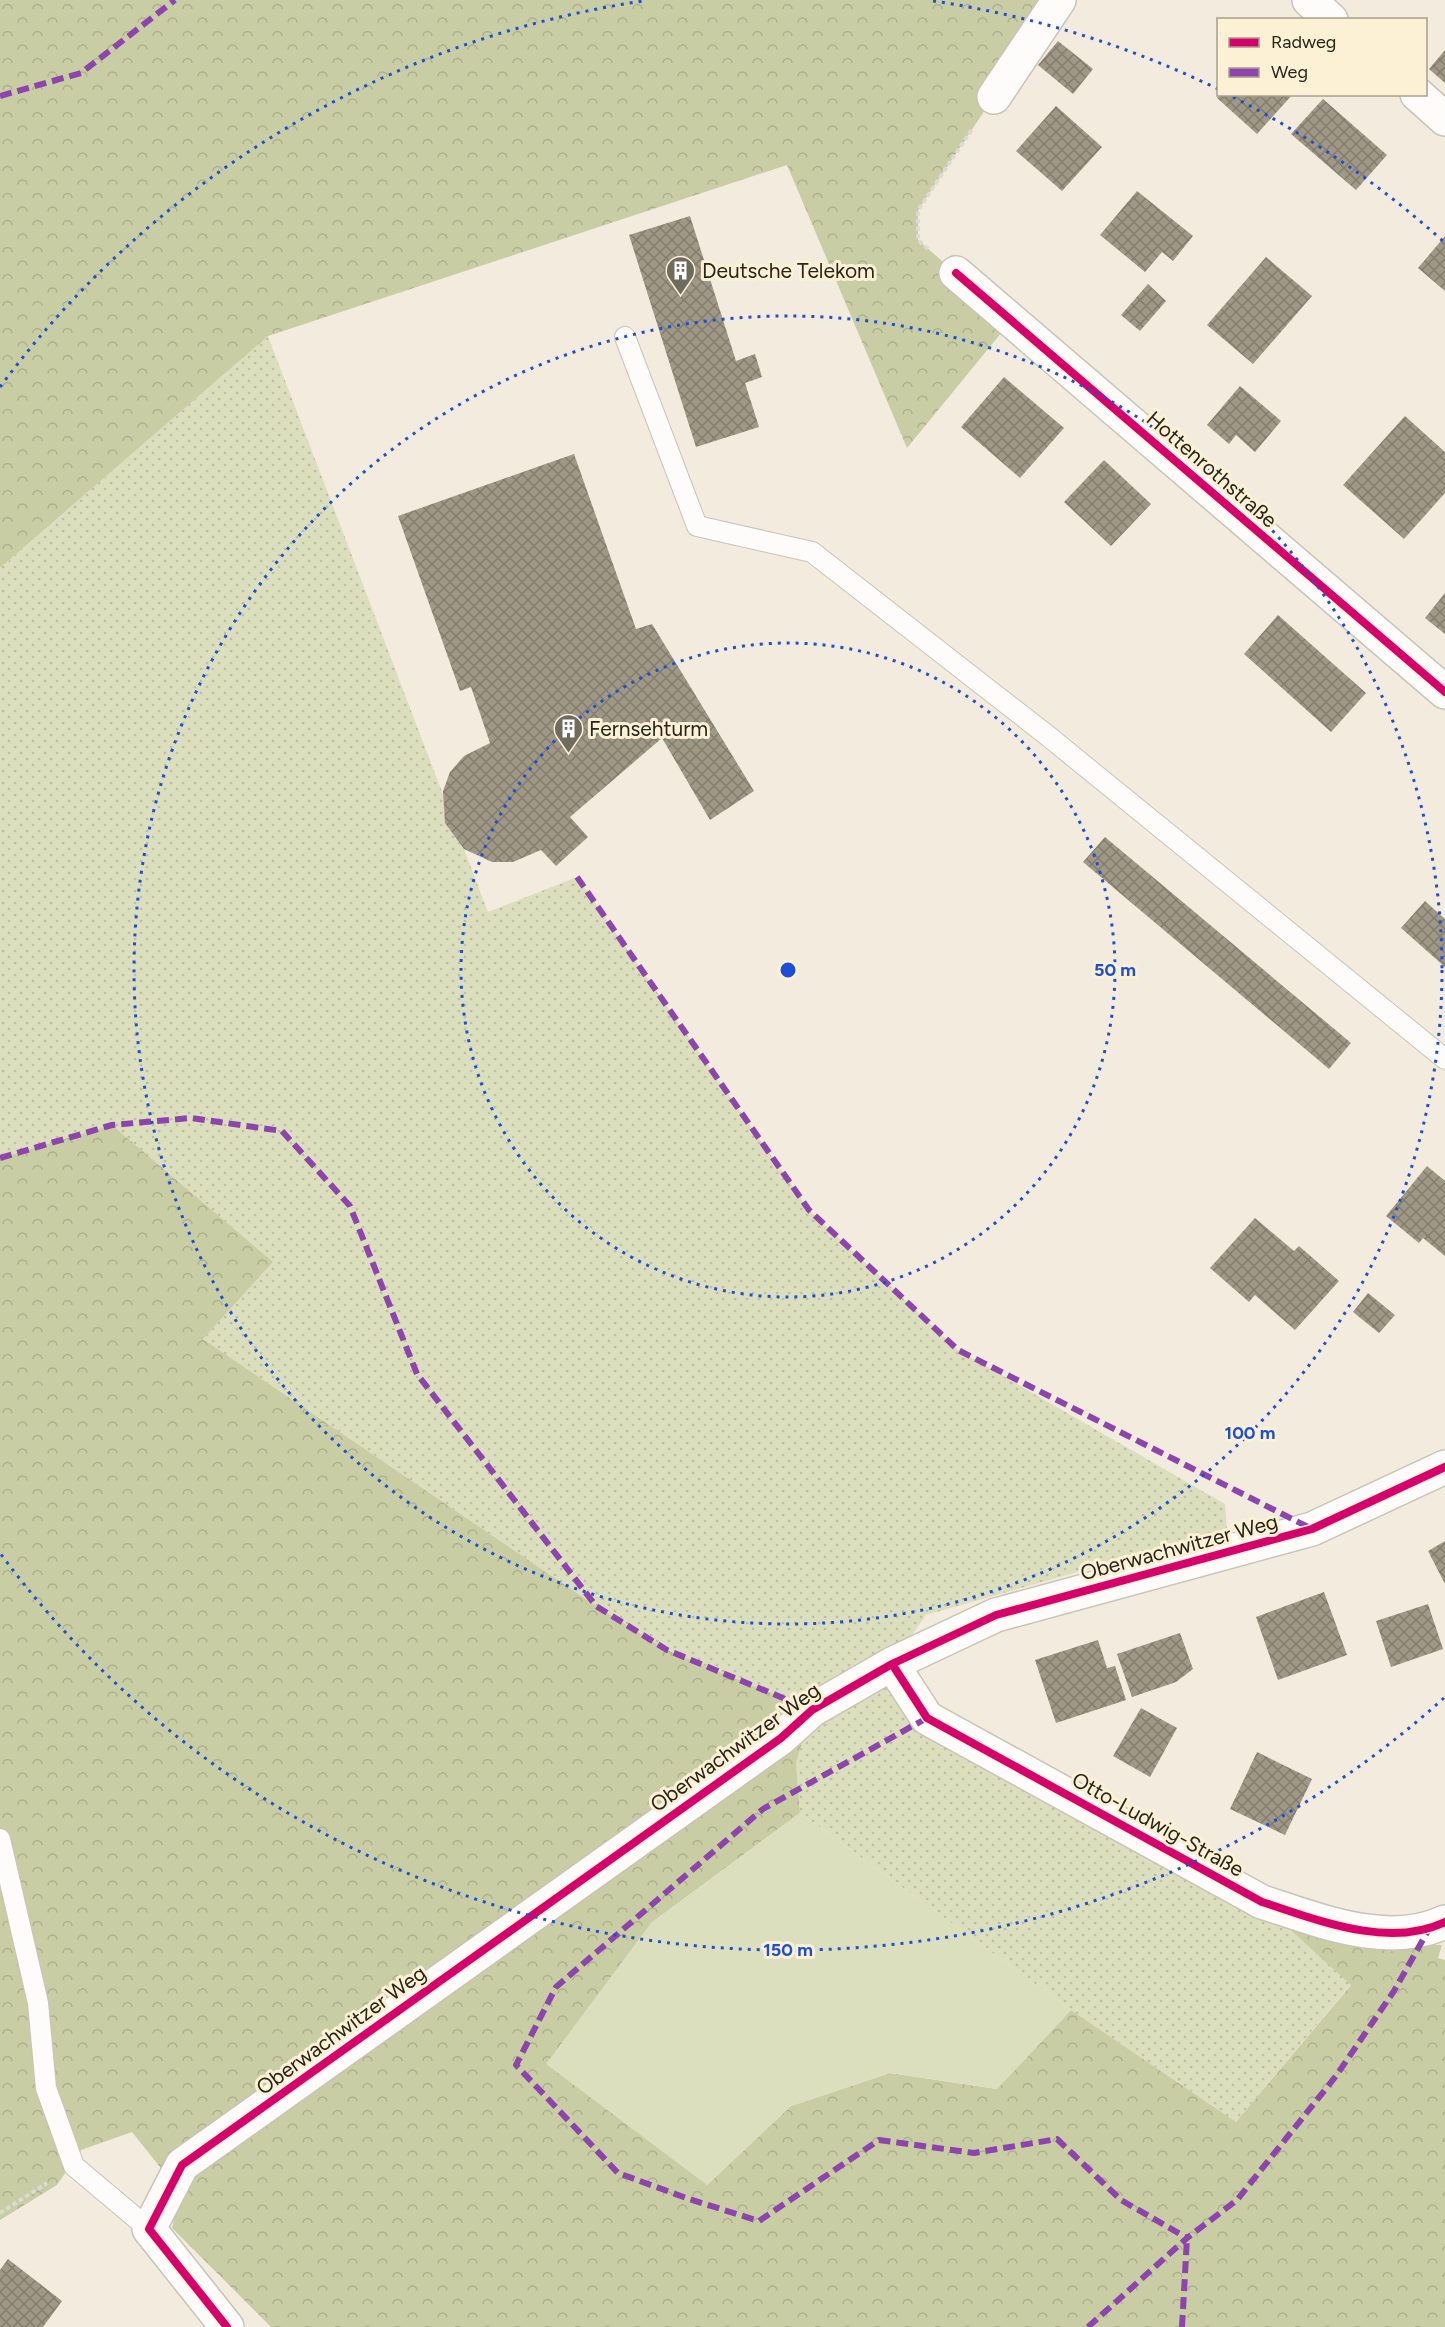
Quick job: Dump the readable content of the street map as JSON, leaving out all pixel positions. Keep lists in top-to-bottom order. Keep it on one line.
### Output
{"streets":{"street":["Hottenrothstraße","Oberwachwitzer Weg","Otto-Ludwig-Straße"]},"crossings":[["Oberwachwitzer Weg","Otto-Ludwig-Straße"]],"places":{"building":["Deutsche Telekom","Fernsehturm"]},"legend":["Radweg","Weg"],"rings":["50 m","100 m","150 m"]}
